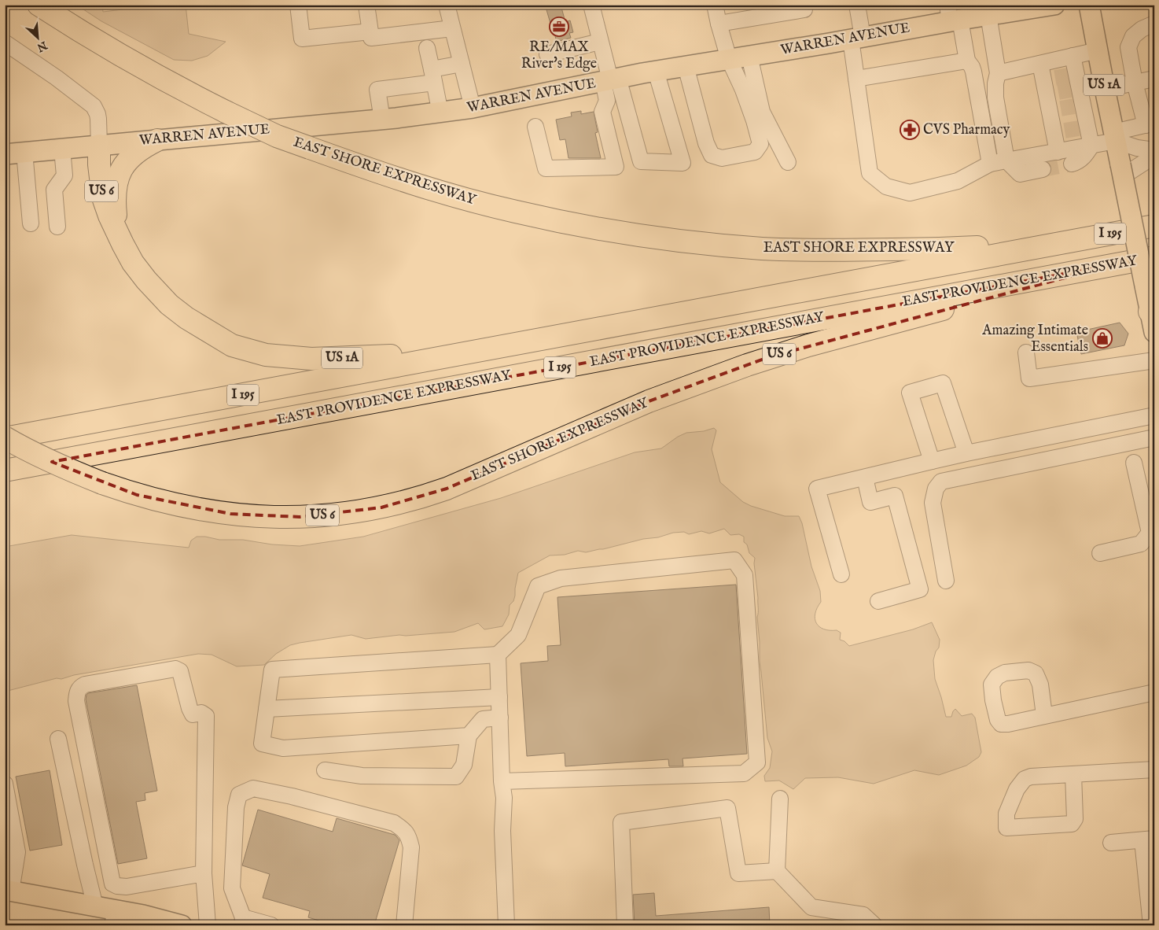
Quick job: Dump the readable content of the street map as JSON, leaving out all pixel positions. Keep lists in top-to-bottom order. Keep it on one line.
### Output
{"streets":{"highway":["US 1A","EAST SHORE EXPRESSWAY","US 6","I 195","EAST PROVIDENCE EXPRESSWAY"],"main road":["WARREN AVENUE"]},"crossings":[["WARREN AVENUE","US 1A"],["WARREN AVENUE","US 6"],["US 1A","US 6"],["US 1A","I 195"],["EAST SHORE EXPRESSWAY","I 195"],["EAST SHORE EXPRESSWAY","EAST PROVIDENCE EXPRESSWAY"]],"places":{"office":["RE/MAX River's Edge"],"pharmacy":["CVS Pharmacy"],"shop":["Amazing Intimate Essentials"]},"north":"bottom right"}
